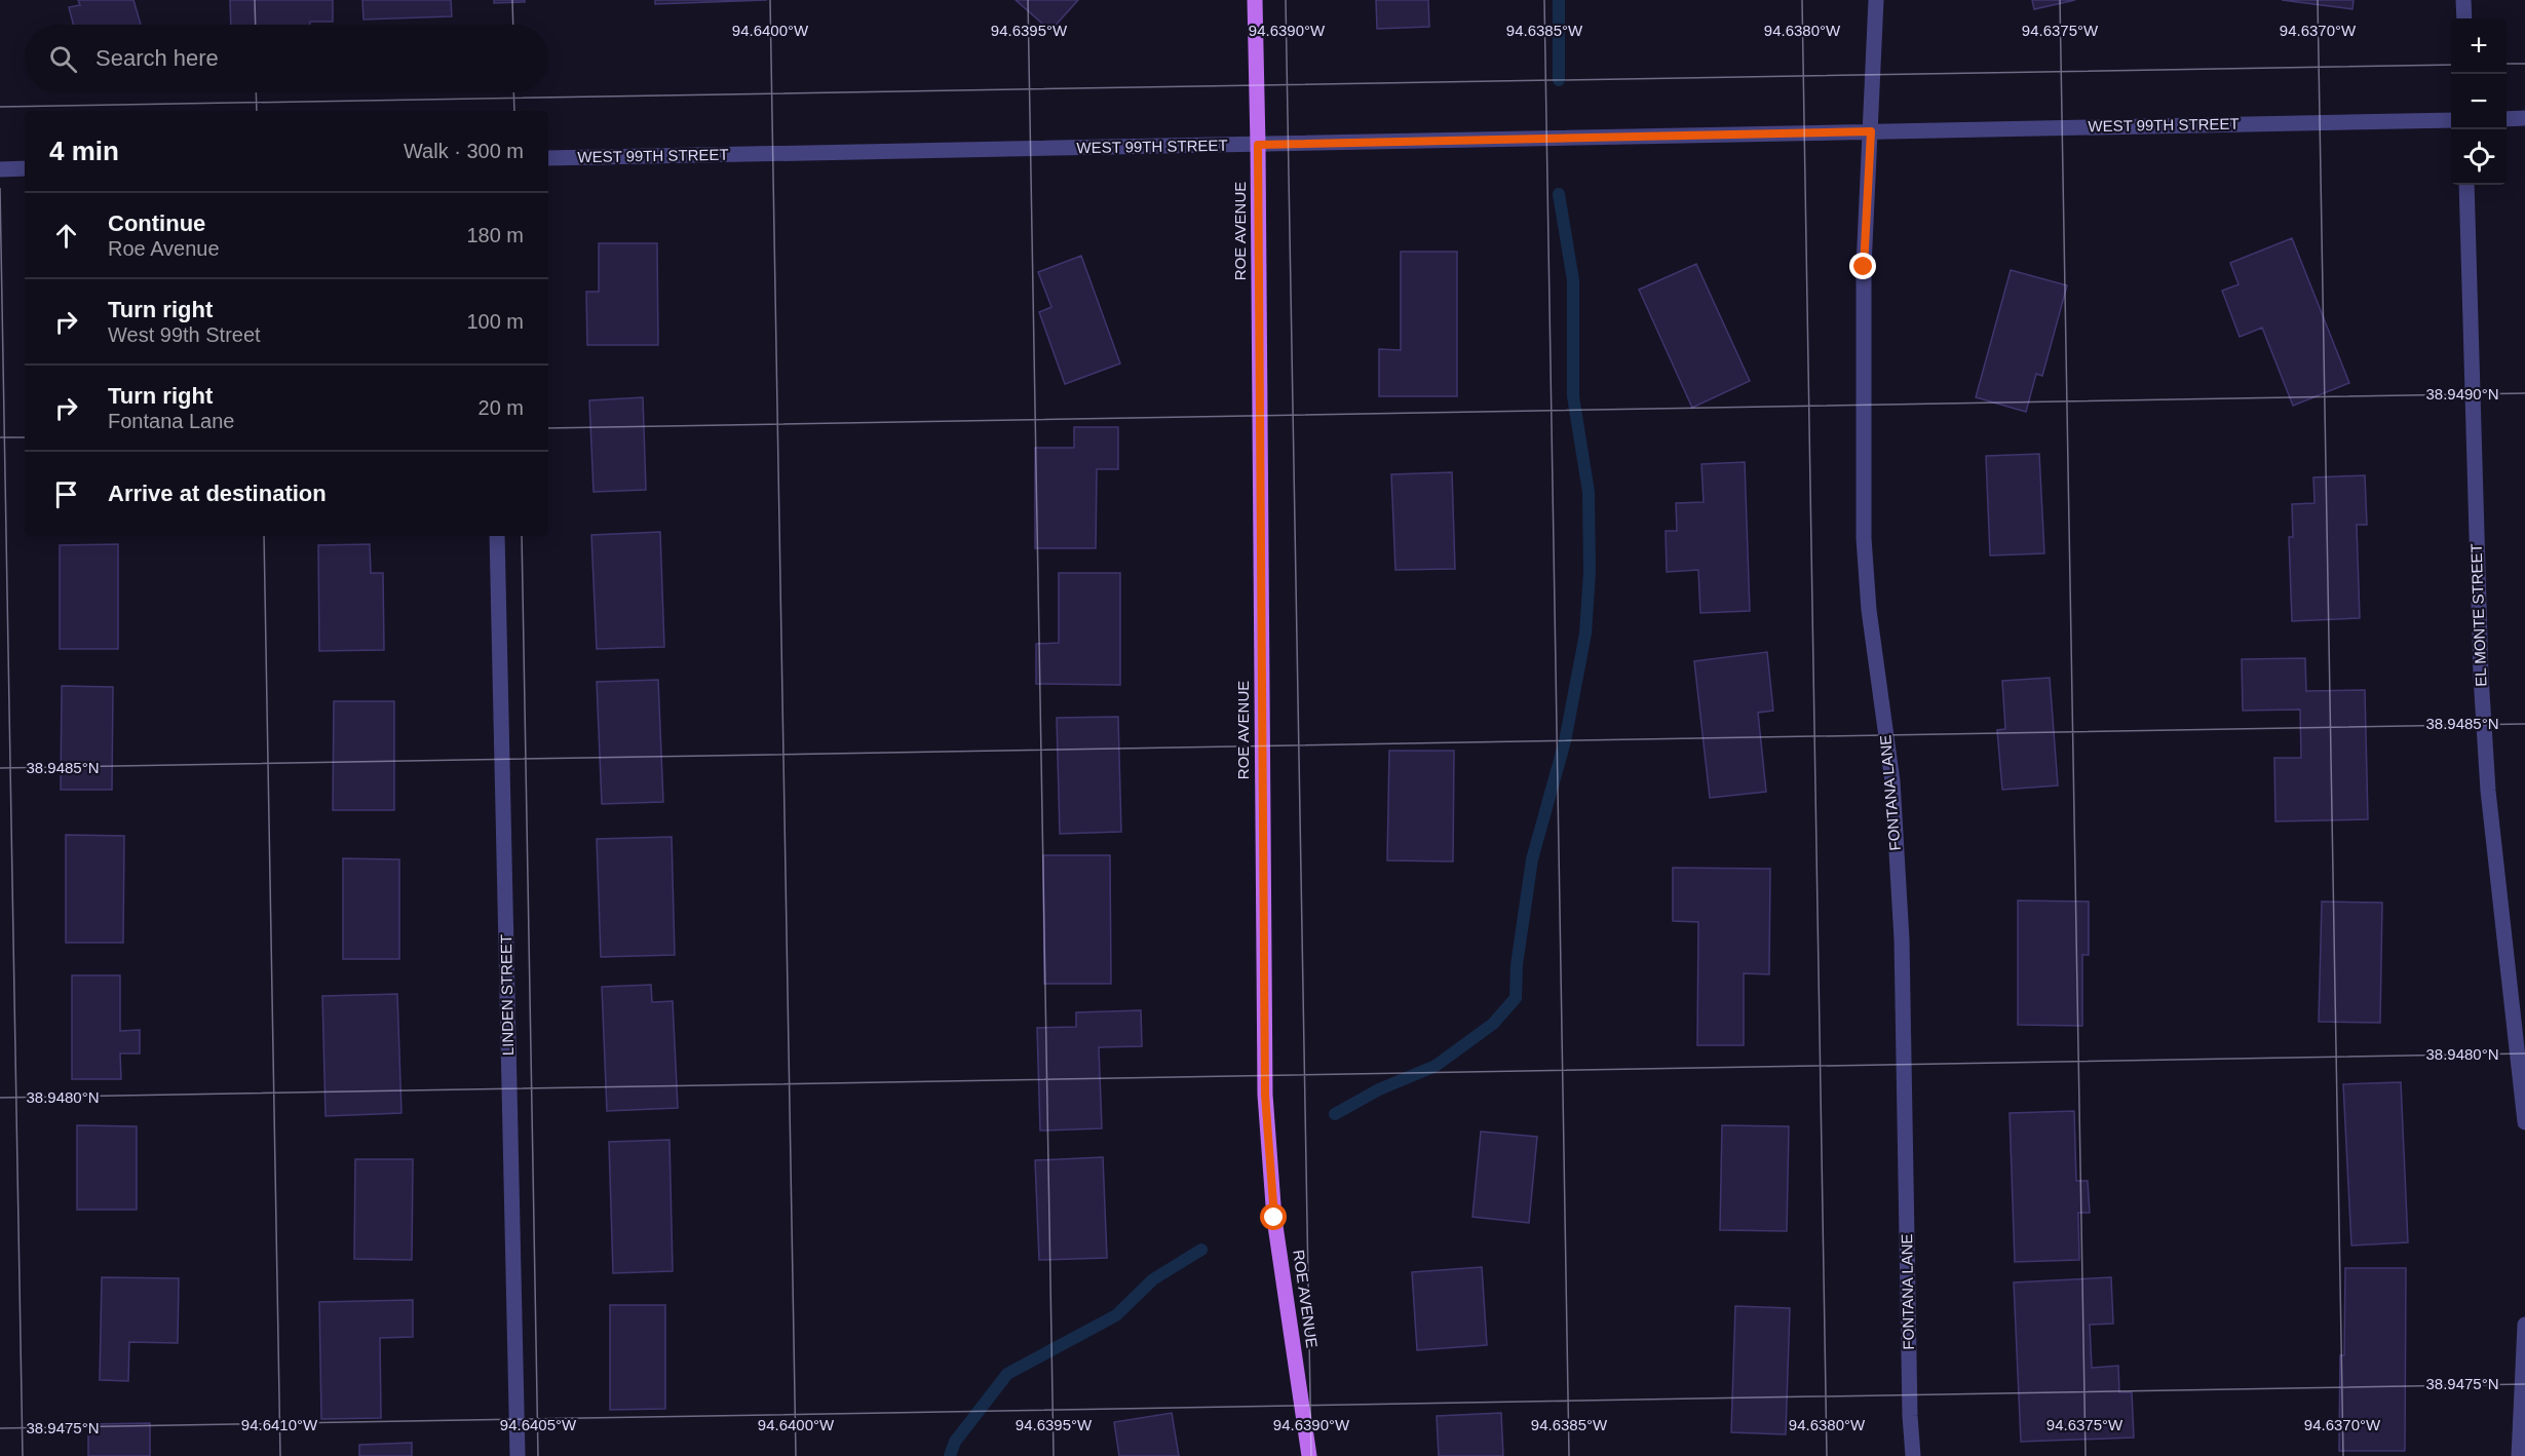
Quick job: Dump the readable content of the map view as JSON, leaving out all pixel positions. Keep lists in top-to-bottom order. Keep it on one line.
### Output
{"streets":{"main road":["ROE AVENUE"],"street":["WEST 99TH STREET","EL MONTE STREET","FONTANA LANE","LINDEN STREET"]},"crossings":[["WEST 99TH STREET","ROE AVENUE"],["WEST 99TH STREET","FONTANA LANE"]],"page":{"map_buttons":["+","−"],"search":"Search here","heading":["4 min","Walk · 300 m"],"list":[["Continue","Roe Avenue","180 m"],["Turn right","West 99th Street","100 m"],["Turn right","Fontana Lane","20 m"],"Arrive at destination"]},"coordinates":["94.6400°W","94.6395°W","94.6390°W","94.6385°W","94.6380°W","94.6375°W","94.6370°W","38.9490°N","38.9485°N","38.9480°N","38.9475°N","94.6410°W","94.6405°W"]}
